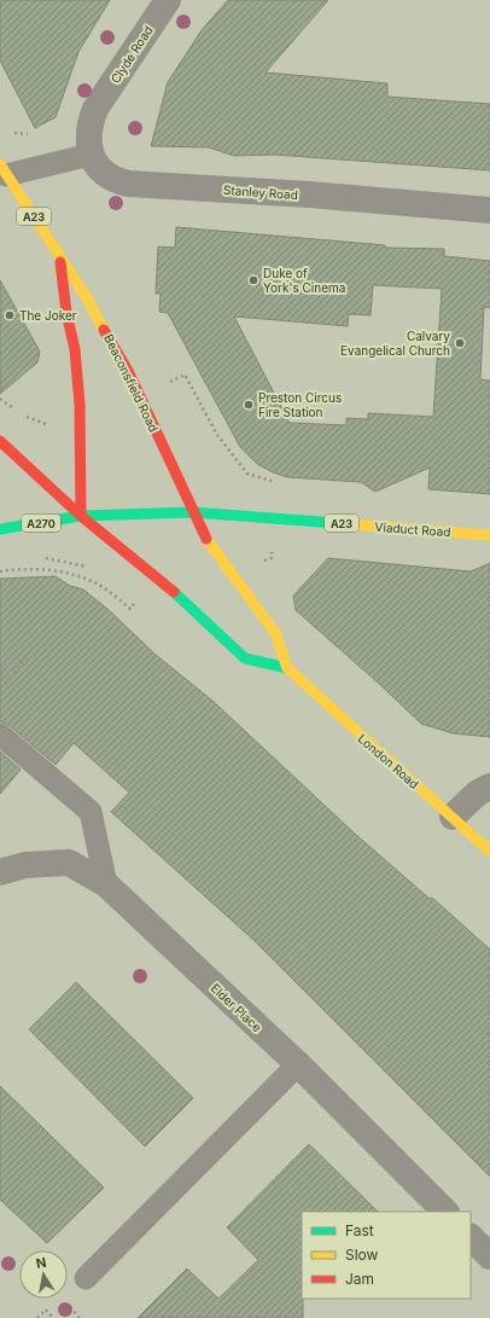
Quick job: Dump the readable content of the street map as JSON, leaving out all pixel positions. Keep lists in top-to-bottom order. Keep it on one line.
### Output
{"streets":{"main road":["A23","Beaconsfield Road","A270","Viaduct Road","London Road"],"street":["Clyde Road","Stanley Road","Elder Place"]},"crossings":[["Clyde Road","Stanley Road"],["A23","Beaconsfield Road"],["A23","A270"],["A23","Viaduct Road"],["A23","London Road"],["Beaconsfield Road","A270"],["Beaconsfield Road","Viaduct Road"],["Beaconsfield Road","London Road"],["A270","London Road"],["Viaduct Road","London Road"]],"places":["Duke of York's Cinema","The Joker","Calvary Evangelical Church","Preston Circus Fire Station"],"legend":["Fast","Slow","Jam"],"north":"top"}
